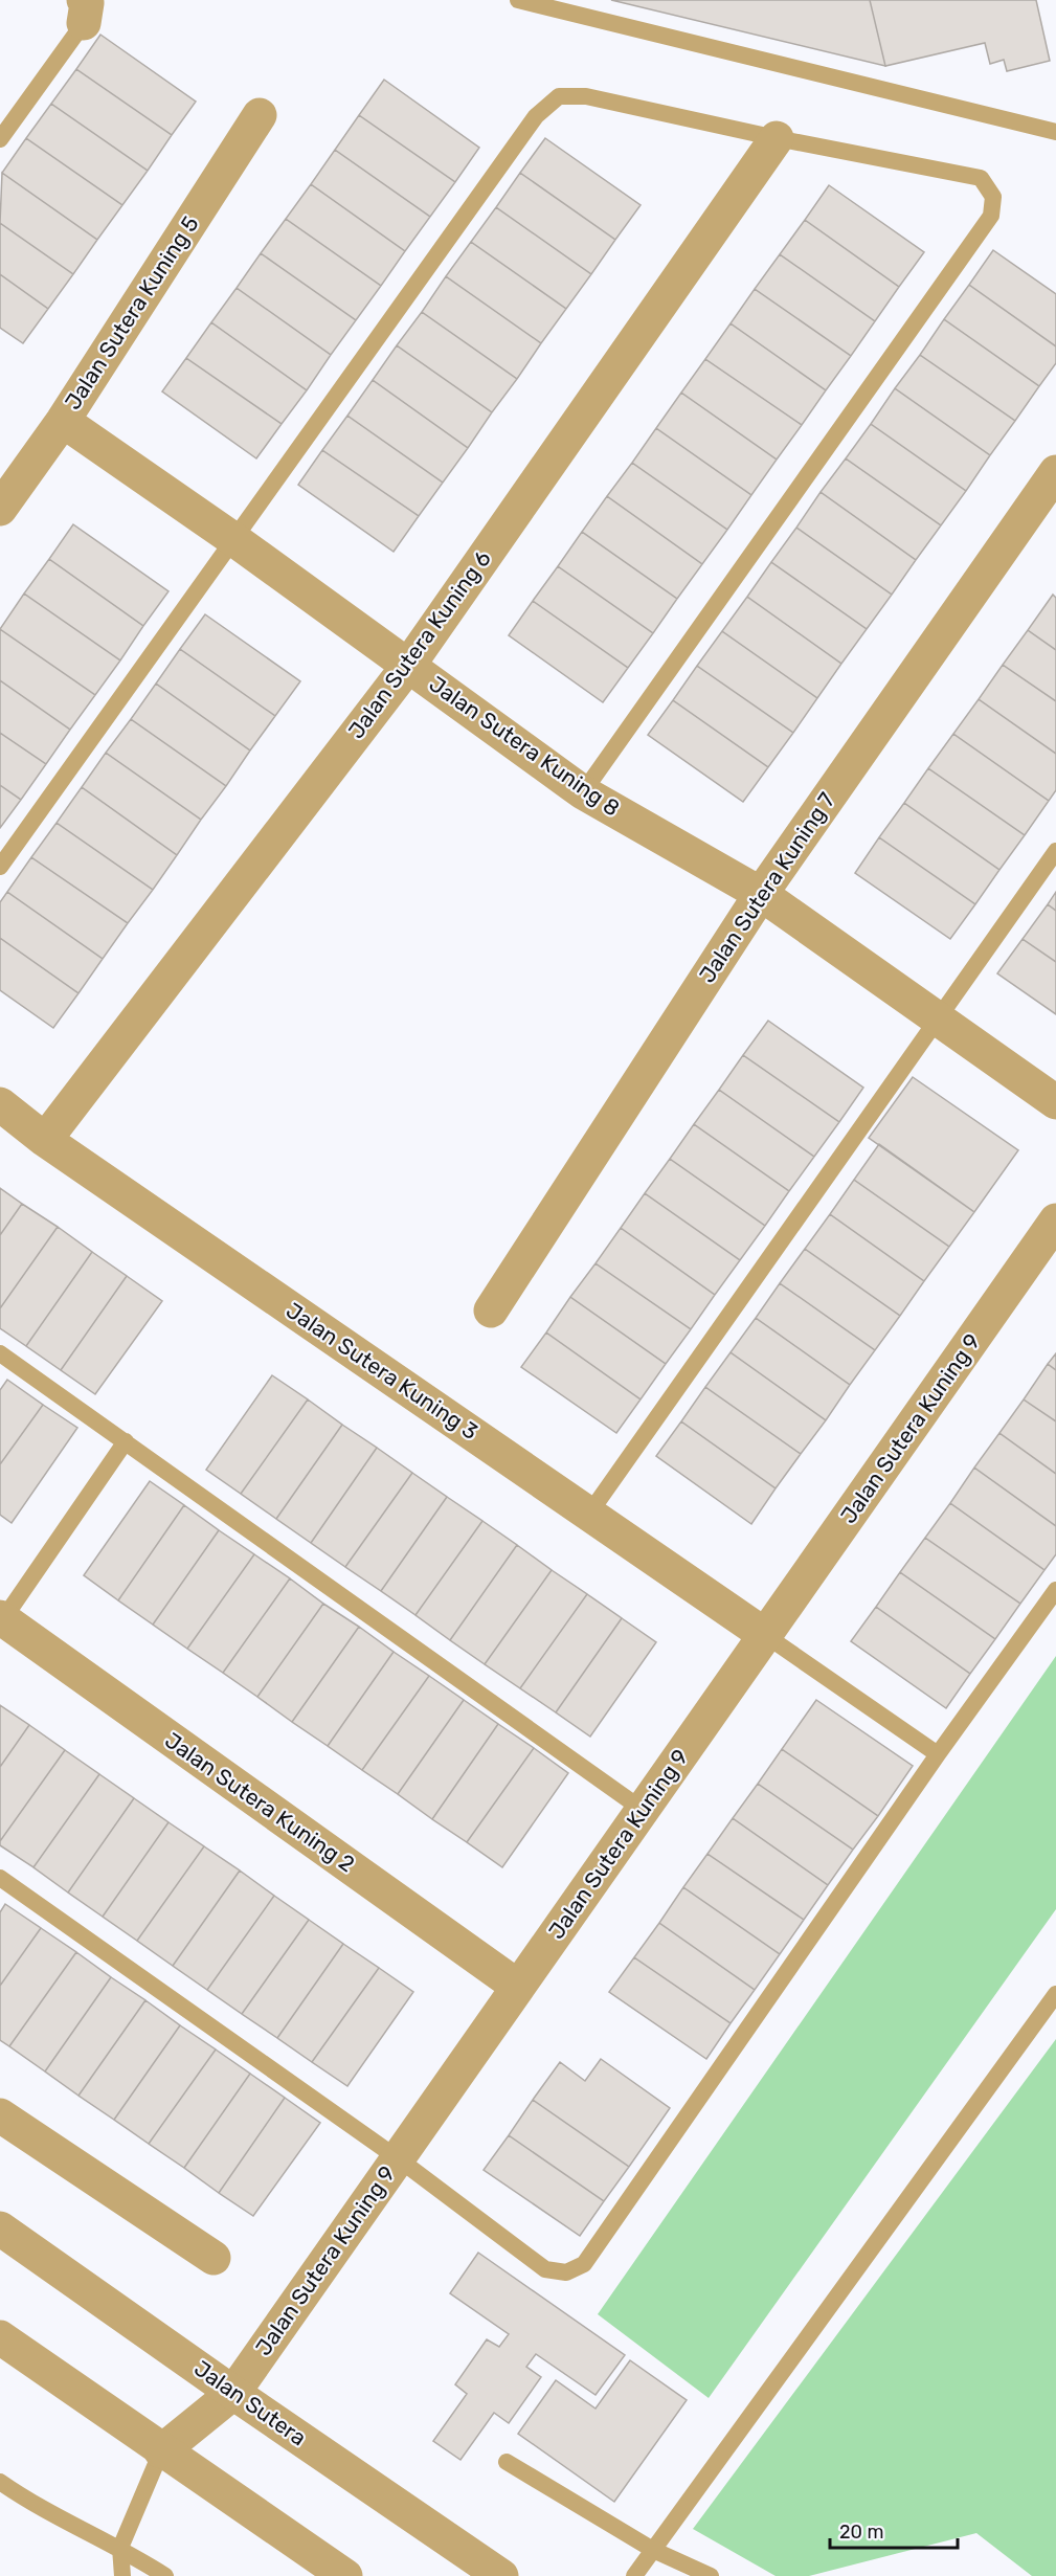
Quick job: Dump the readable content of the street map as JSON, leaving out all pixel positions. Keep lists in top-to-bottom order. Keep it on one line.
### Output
{"streets":{"street":["Jalan Sutera Kuning 5","Jalan Sutera Kuning 6","Jalan Sutera Kuning 8","Jalan Sutera Kuning 7","Jalan Sutera Kuning 3","Jalan Sutera Kuning 9","Jalan Sutera Kuning 2","Jalan Sutera"]},"crossings":[["Jalan Sutera Kuning 5","Jalan Sutera Kuning 8"],["Jalan Sutera Kuning 6","Jalan Sutera Kuning 8"],["Jalan Sutera Kuning 6","Jalan Sutera Kuning 3"],["Jalan Sutera Kuning 8","Jalan Sutera Kuning 7"],["Jalan Sutera Kuning 3","Jalan Sutera Kuning 9"],["Jalan Sutera Kuning 9","Jalan Sutera Kuning 2"],["Jalan Sutera Kuning 9","Jalan Sutera"]],"scale_bar":"20 m"}
